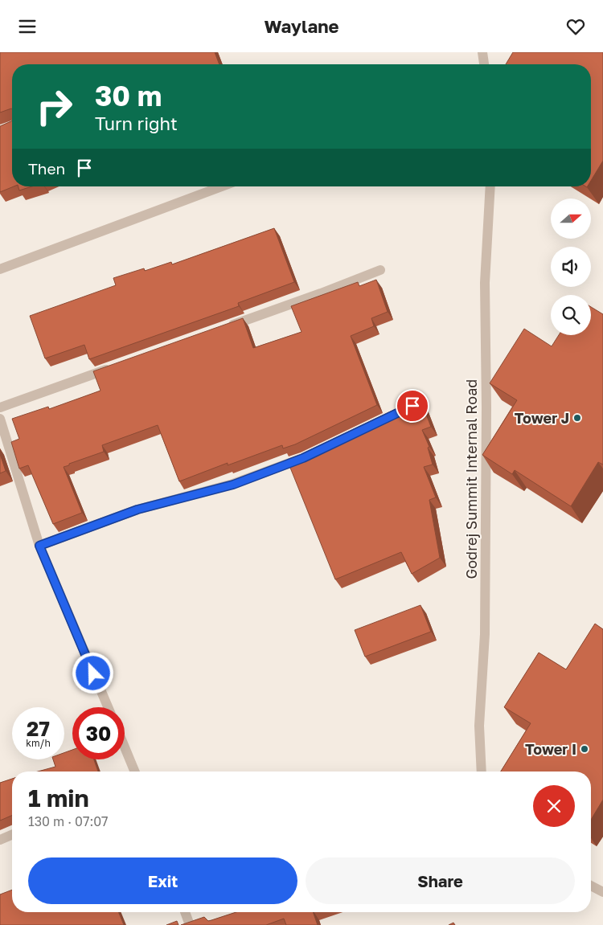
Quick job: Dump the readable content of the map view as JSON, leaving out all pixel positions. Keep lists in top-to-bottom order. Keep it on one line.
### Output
{"streets":{"street":["Godrej Summit Internal Road"]},"places":["Tower J","Tower I"],"north":"right","page":{"header":"Waylane","turn":["30 m","Turn right"],"then":"Then","speed":"27 km/h","limit":"30","heading":["1 min","130 m · 07:07"],"buttons":["Exit","Share"]}}
